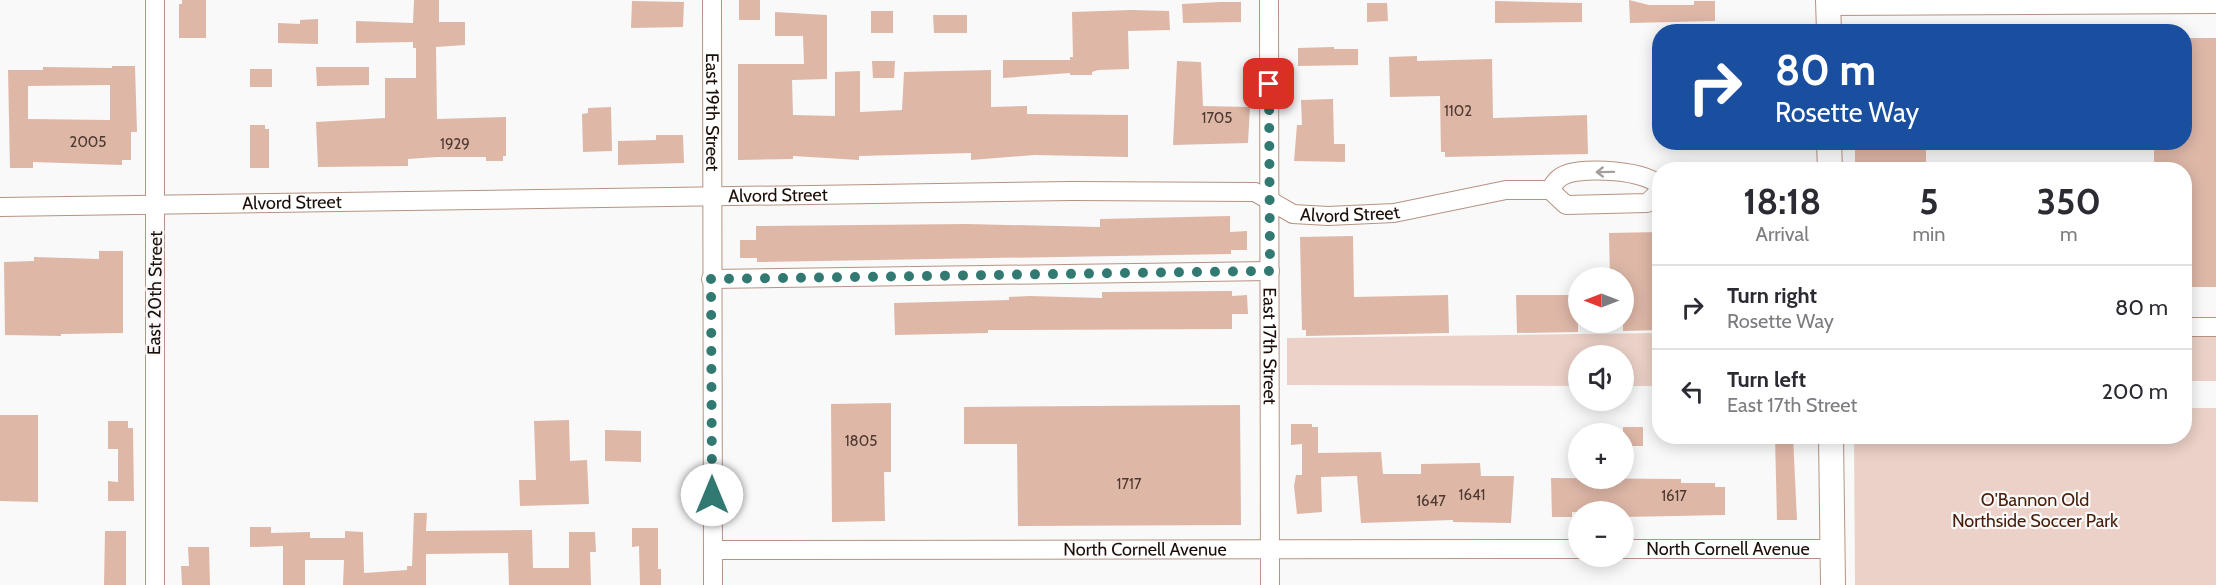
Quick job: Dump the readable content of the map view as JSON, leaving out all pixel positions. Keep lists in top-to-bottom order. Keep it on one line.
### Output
{"streets":{"street":["East 19th Street","Alvord Street","East 20th Street","East 17th Street","North Cornell Avenue"]},"crossings":[["East 19th Street","Alvord Street"],["East 19th Street","North Cornell Avenue"],["Alvord Street","East 20th Street"],["Alvord Street","East 17th Street"],["East 17th Street","North Cornell Avenue"]],"parks":["O'Bannon Old Northside Soccer Park"],"house_numbers":["1102","1705","2005","1929","1805","1717","1641","1617","1647"],"north":"left","page":{"turn":["80 m","Rosette Way"],"eta":["18:18","Arrival","5","min","350","m"],"list":[{"name":"Turn right","note":"Rosette Way","value":"80 m"},{"name":"Turn left","note":"East 17th Street","value":"200 m"}],"map_buttons":["+","−"]}}
